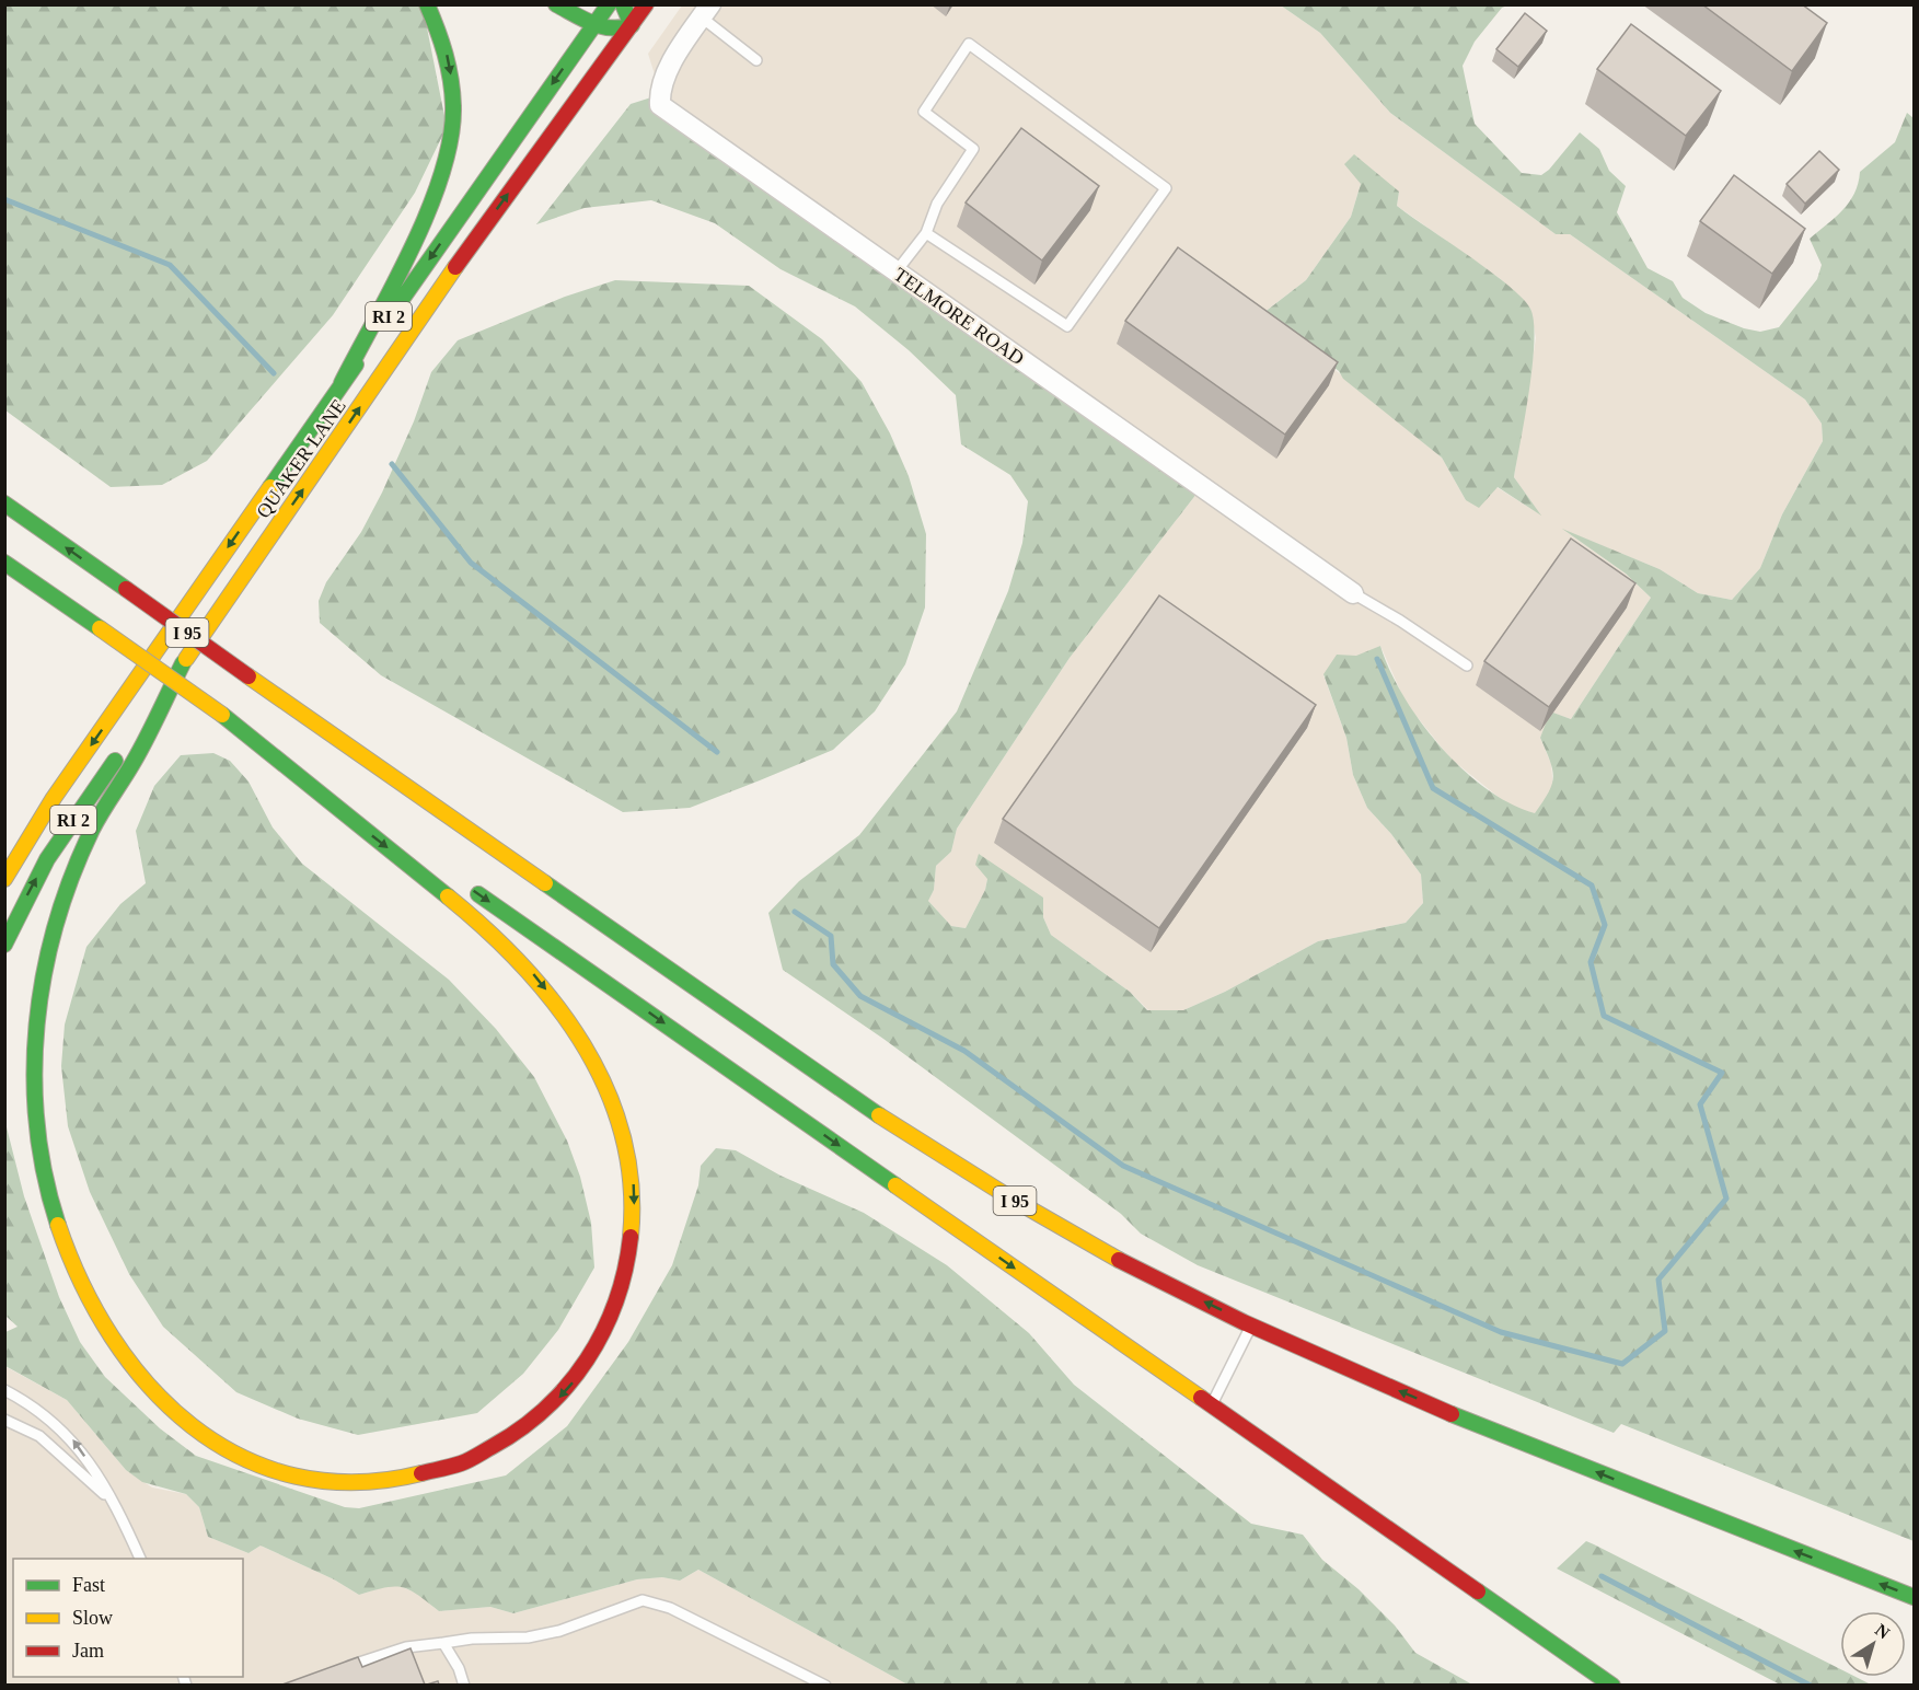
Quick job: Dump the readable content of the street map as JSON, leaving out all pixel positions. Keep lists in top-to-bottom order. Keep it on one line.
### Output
{"streets":{"main road":["RI 2","QUAKER LANE","I 95"],"street":["TELMORE ROAD"]},"legend":["Fast","Slow","Jam"],"north":"top right"}
